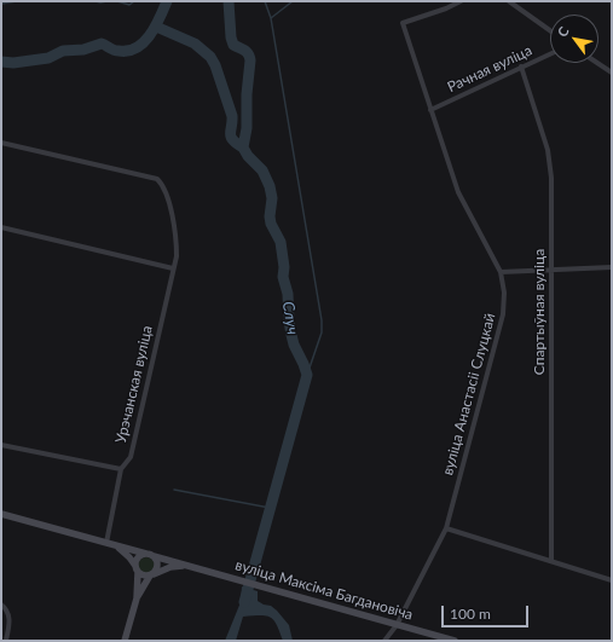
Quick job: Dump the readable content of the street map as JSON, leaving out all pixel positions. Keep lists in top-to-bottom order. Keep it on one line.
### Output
{"streets":{"main road":["вуліца Максіма Багдановіча"],"street":["Рачная вуліца","Спартыўная вуліца","Урэчанская вуліца","вуліца Анастасіі Слуцкай"]},"crossings":[["Рачная вуліца","Спартыўная вуліца"],["Рачная вуліца","вуліца Анастасіі Слуцкай"],["вуліца Анастасіі Слуцкай","вуліца Максіма Багдановіча"]],"water":["Случ"],"scale_bar":"100 m","north":"top left"}
